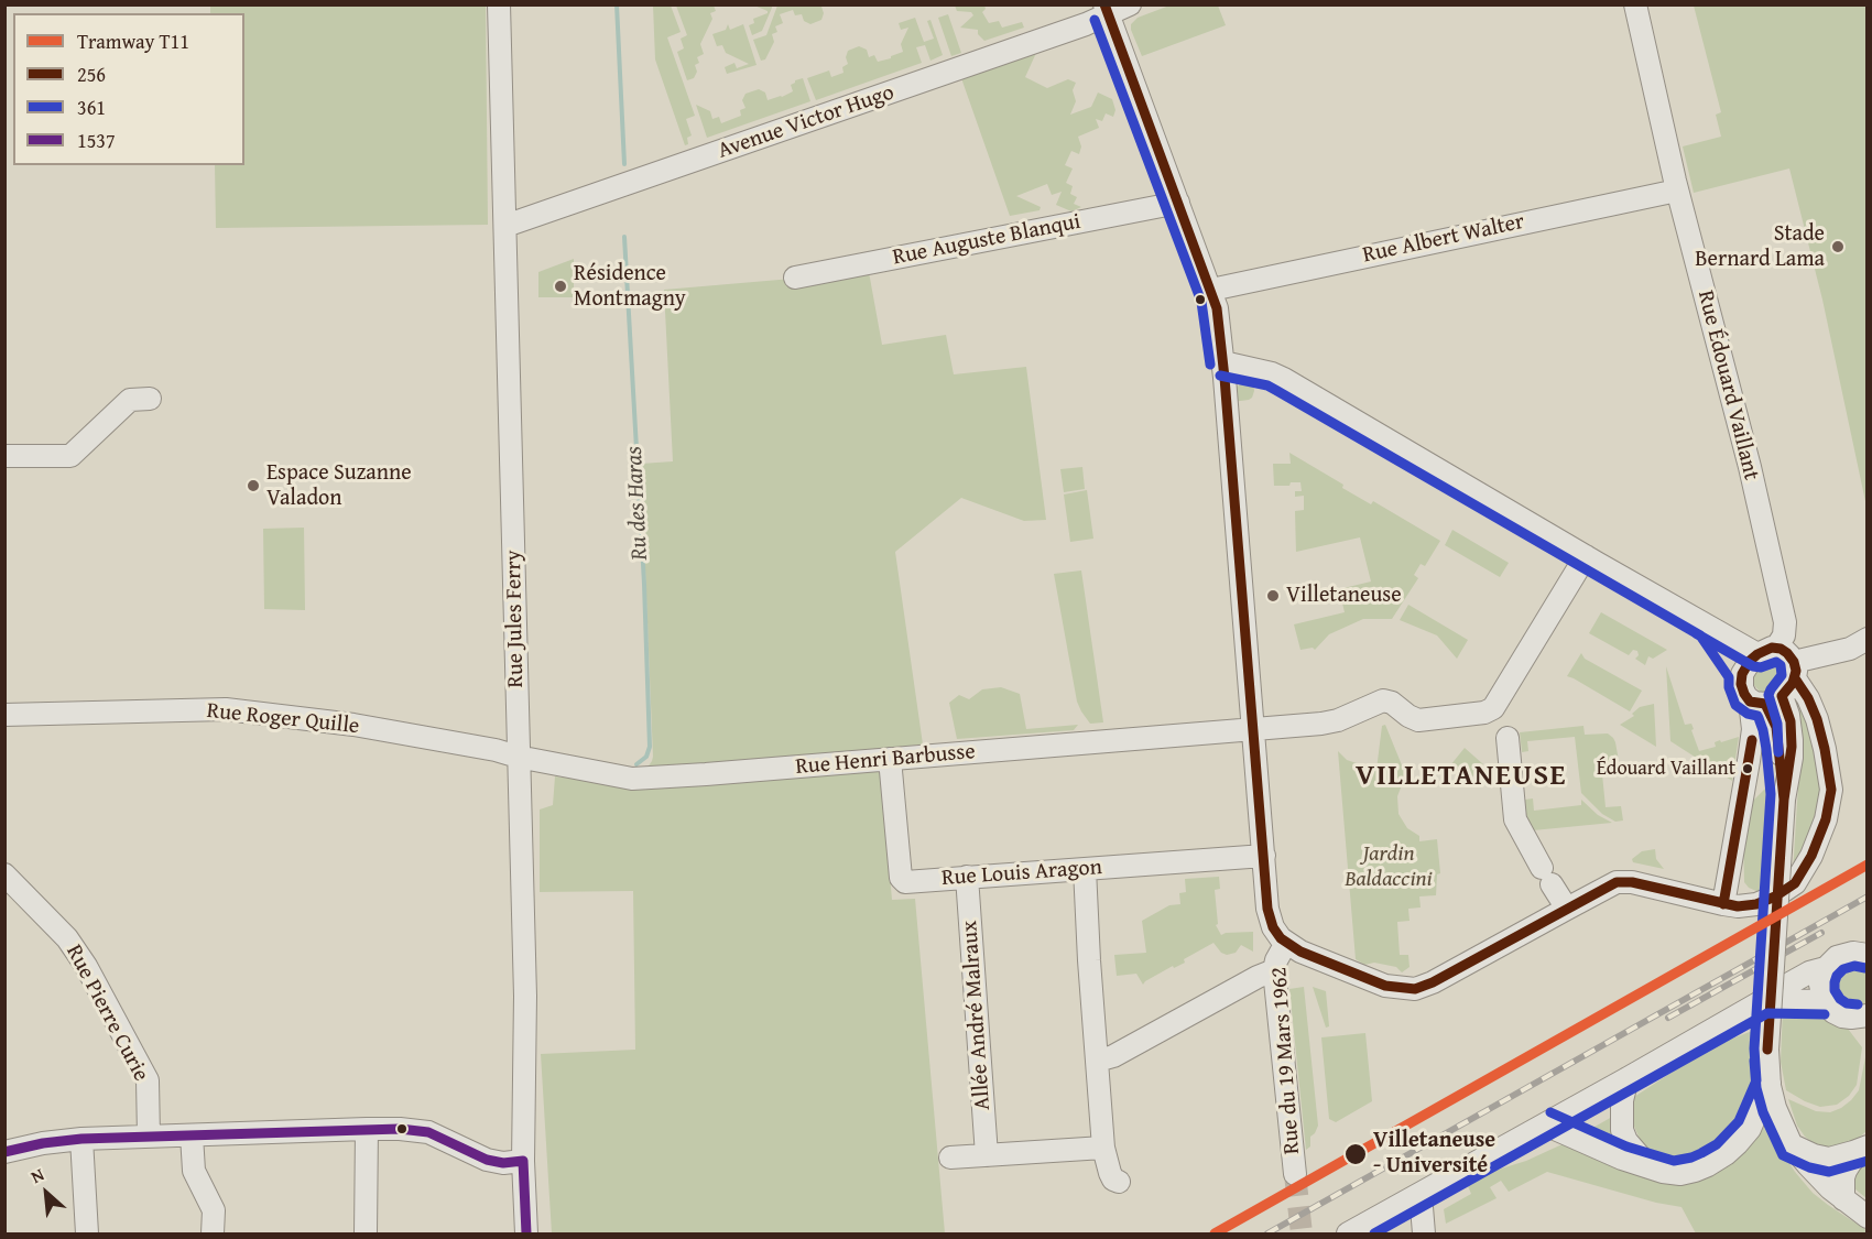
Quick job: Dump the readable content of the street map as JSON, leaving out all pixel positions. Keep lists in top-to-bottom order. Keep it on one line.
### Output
{"streets":{"street":["Avenue Victor Hugo","Rue Albert Walter","Rue Auguste Blanqui","Rue Édouard Vaillant","Rue Jules Ferry","Rue Roger Quille","Rue Henri Barbusse","Rue Louis Aragon","Rue Pierre Curie","Allée André Malraux","Rue du 19 Mars 1962"]},"crossings":[["Avenue Victor Hugo","Rue Jules Ferry"],["Avenue Victor Hugo","Rue du 19 Mars 1962"],["Rue Albert Walter","Rue Édouard Vaillant"],["Rue Albert Walter","Rue du 19 Mars 1962"],["Rue Auguste Blanqui","Rue du 19 Mars 1962"],["Rue Jules Ferry","Rue Roger Quille"],["Rue Jules Ferry","Rue Henri Barbusse"],["Rue Roger Quille","Rue Henri Barbusse"],["Rue Henri Barbusse","Rue Louis Aragon"],["Rue Henri Barbusse","Rue du 19 Mars 1962"],["Rue Louis Aragon","Allée André Malraux"],["Rue Louis Aragon","Rue du 19 Mars 1962"]],"districts":["VILLETANEUSE"],"water":["Ru des Haras"],"parks":["Jardin Baldaccini"],"places":["Stade Bernard Lama","Résidence Montmagny","Espace Suzanne Valadon","Villetaneuse","Édouard Vaillant","Villetaneuse - Université"],"lines":["transit line 256","transit line 361","tram line T11","transit line 1537"],"legend":["Tramway T11","256","361","1537"],"north":"top left"}
